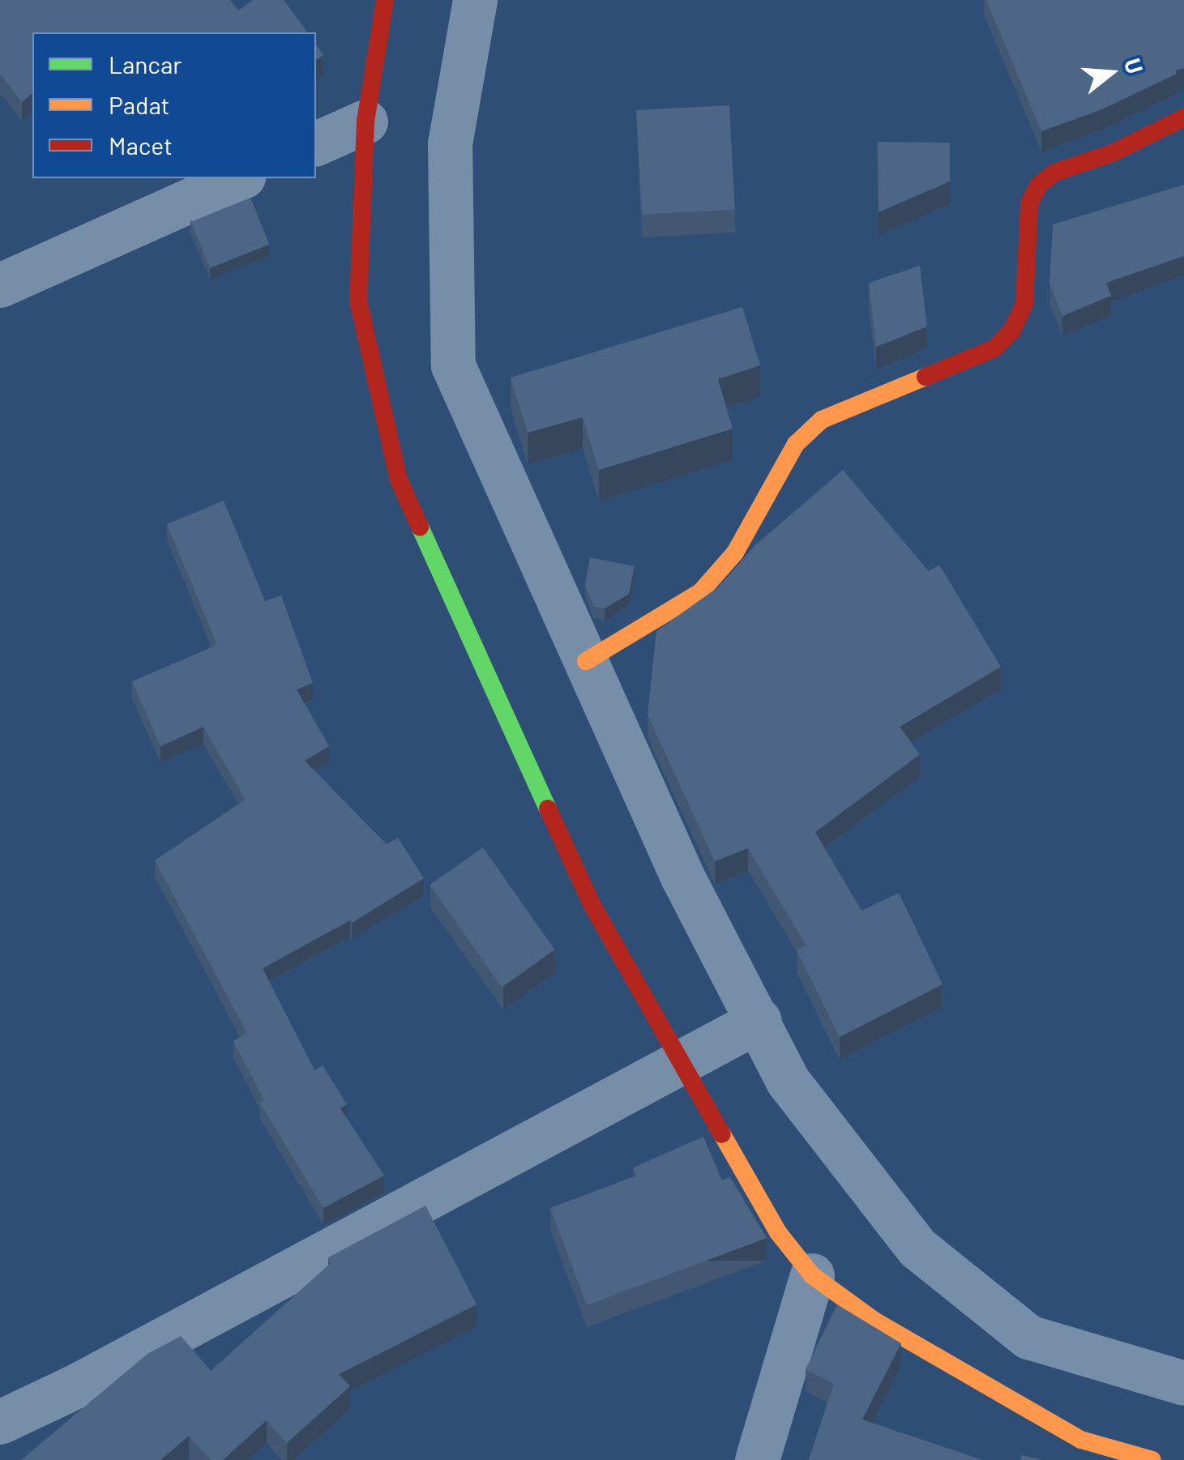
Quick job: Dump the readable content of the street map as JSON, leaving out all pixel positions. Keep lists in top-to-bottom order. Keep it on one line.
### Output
{"legend":["Lancar","Padat","Macet"],"north":"right"}
